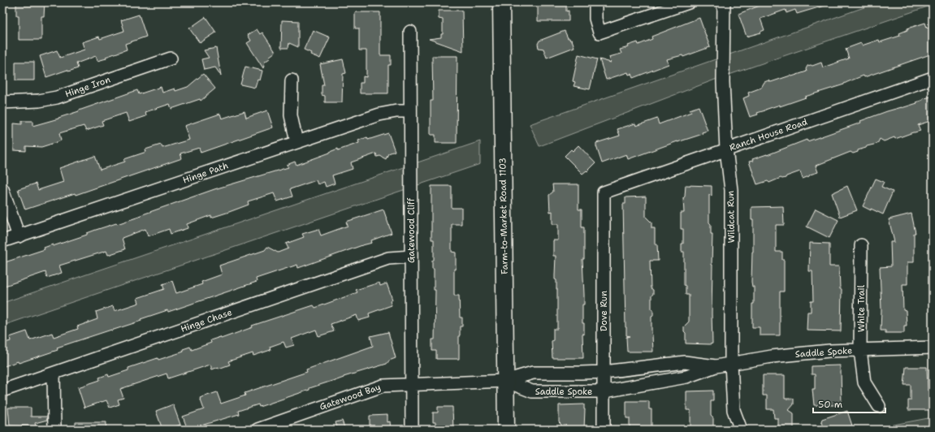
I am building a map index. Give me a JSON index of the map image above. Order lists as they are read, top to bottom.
{
  "streets": {
    "main road": ["Farm-to-Market Road 1103"],
    "street": [
      "Hinge Iron",
      "Ranch House Road",
      "Hinge Path",
      "Wildcat Run",
      "Gatewood Cliff",
      "White Trail",
      "Dove Run",
      "Hinge Chase",
      "Saddle Spoke",
      "Gatewood Bay"
    ]
  },
  "crossings": [
    ["Ranch House Road", "Wildcat Run"],
    ["Ranch House Road", "Dove Run"],
    ["Hinge Path", "Gatewood Cliff"],
    ["Farm-to-Market Road 1103", "Saddle Spoke"],
    ["Farm-to-Market Road 1103", "Gatewood Bay"],
    ["Wildcat Run", "Saddle Spoke"],
    ["Gatewood Cliff", "Hinge Chase"],
    ["Gatewood Cliff", "Gatewood Bay"],
    ["White Trail", "Saddle Spoke"],
    ["Dove Run", "Saddle Spoke"],
    ["Saddle Spoke", "Gatewood Bay"]
  ],
  "scale_bar": "50 m"
}
